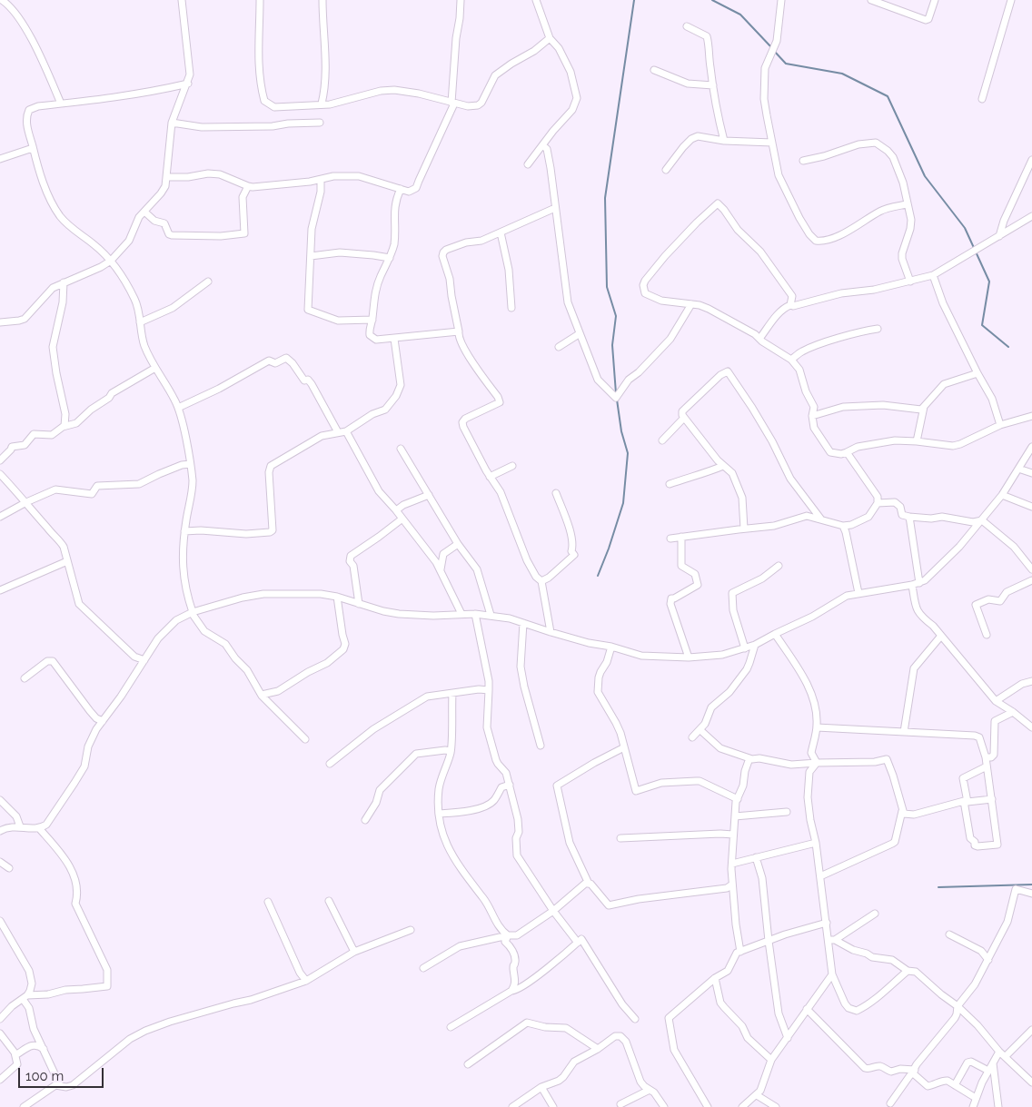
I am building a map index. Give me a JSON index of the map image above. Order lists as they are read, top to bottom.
{
  "scale_bar": "100 m"
}
